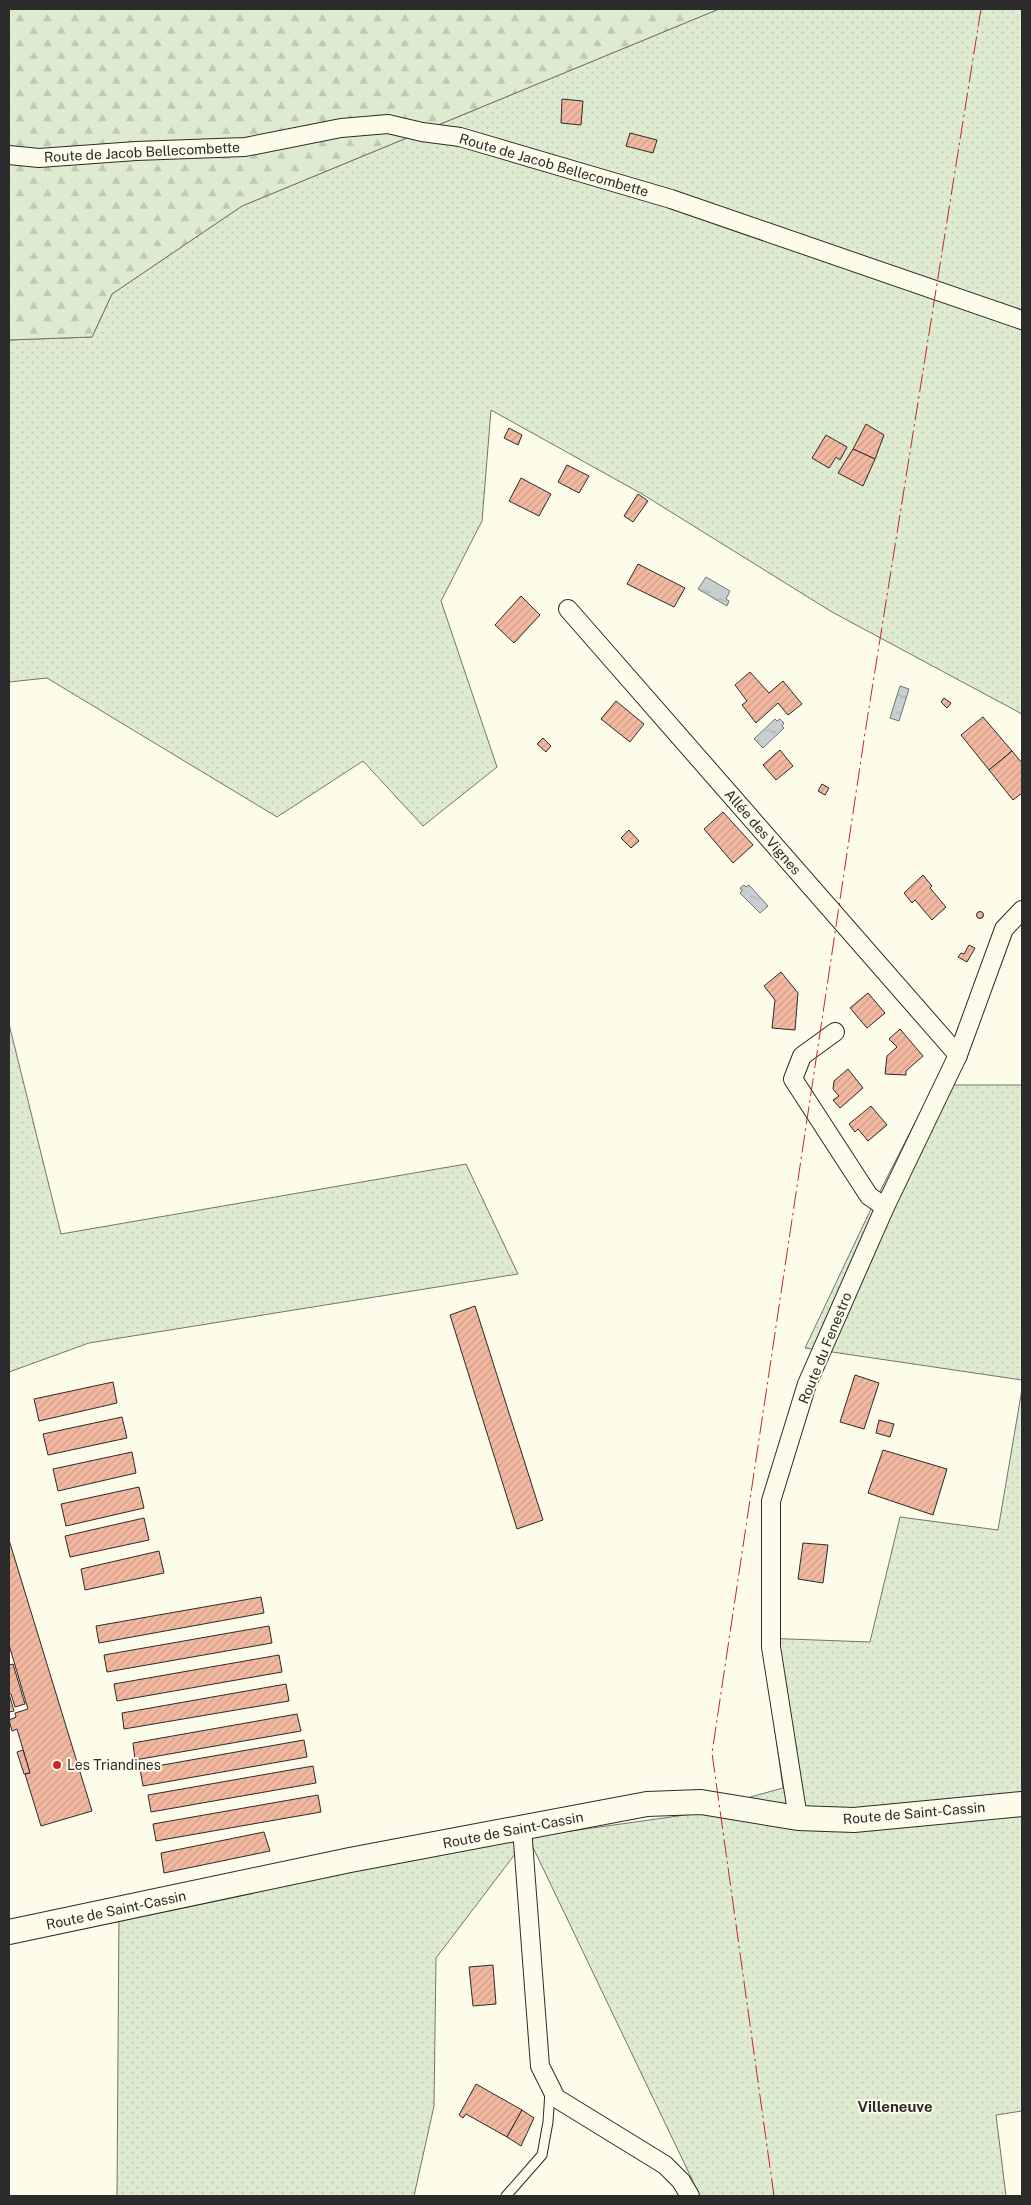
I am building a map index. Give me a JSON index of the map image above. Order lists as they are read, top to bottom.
{
  "streets": {
    "street": [
      "Route de Jacob Bellecombette",
      "Allée des Vignes",
      "Route du Fenestro",
      "Route de Saint-Cassin"
    ]
  },
  "crossings": [
    ["Allée des Vignes", "Route du Fenestro"],
    ["Route du Fenestro", "Route de Saint-Cassin"]
  ],
  "districts": ["Villeneuve"],
  "places": ["Les Triandines"]
}
